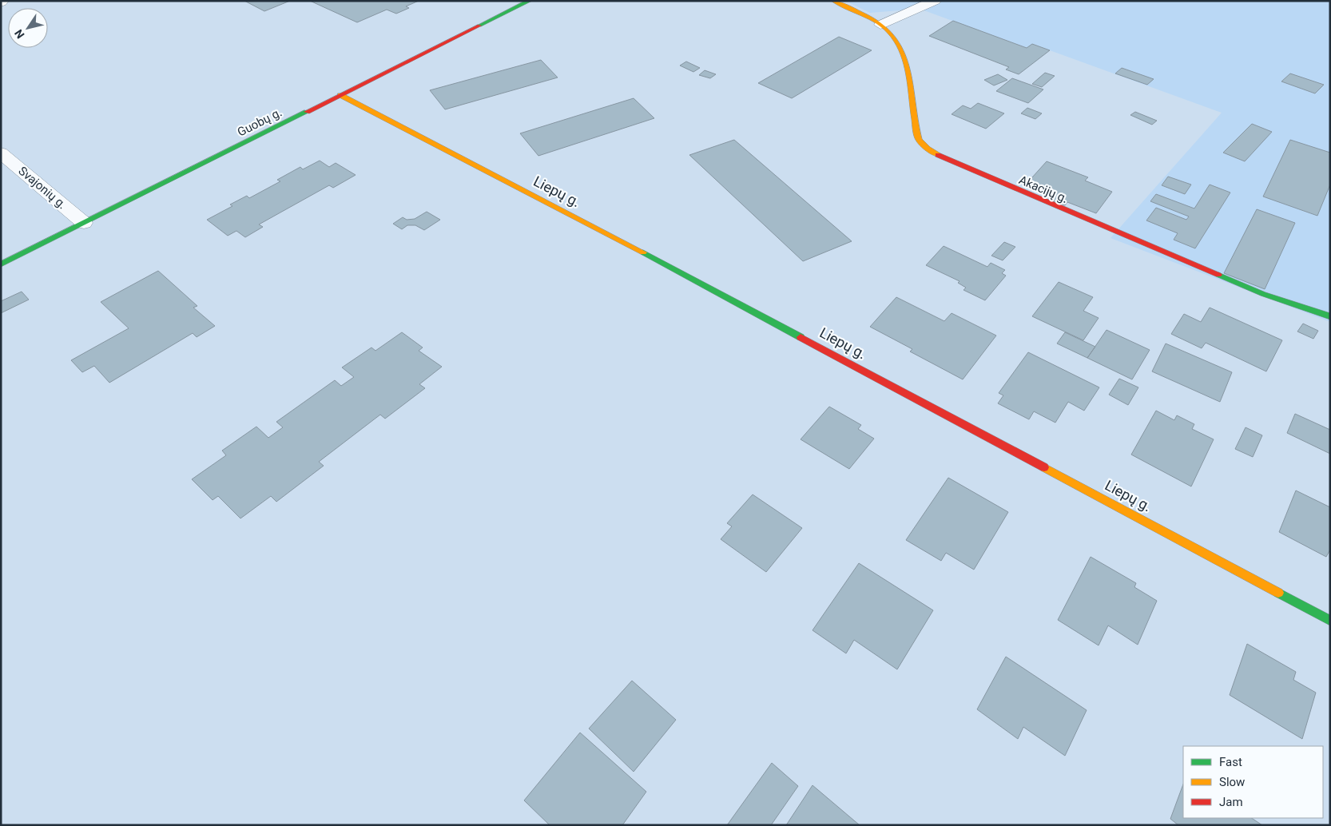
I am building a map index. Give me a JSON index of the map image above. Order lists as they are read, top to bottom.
{
  "streets": {
    "street": [
      "Guobų g.",
      "Svajonių g.",
      "Akacijų g.",
      "Liepų g."
    ]
  },
  "crossings": [
    ["Guobų g.", "Svajonių g."],
    ["Guobų g.", "Liepų g."]
  ],
  "legend": ["Fast", "Slow", "Jam"],
  "north": "bottom left"
}
